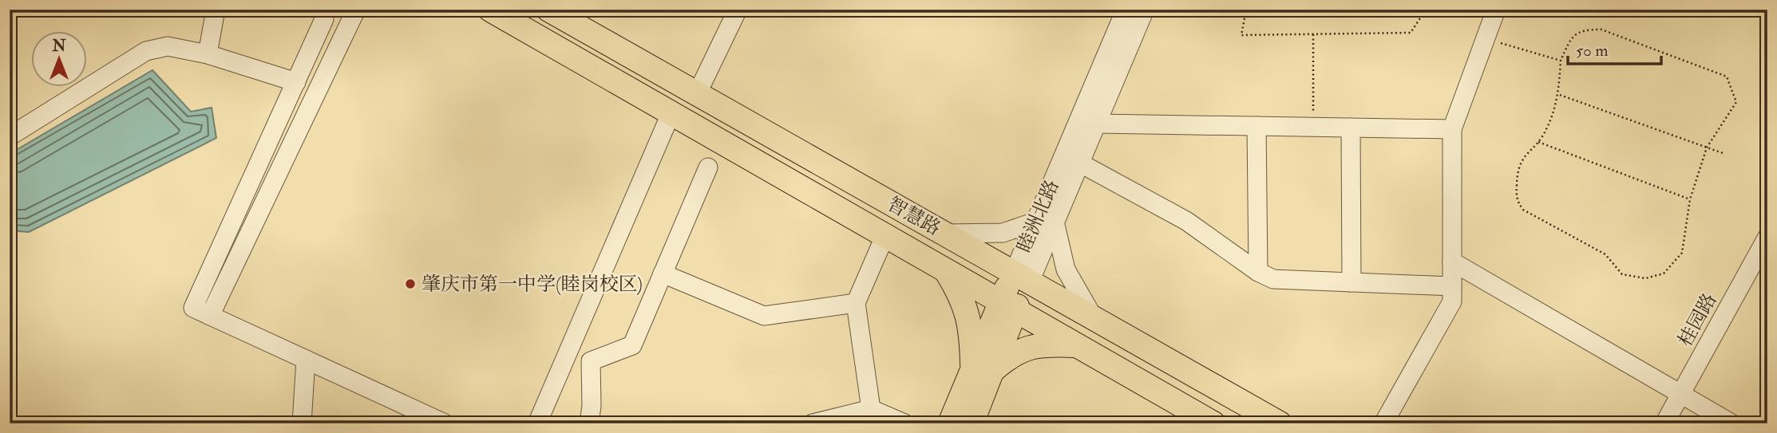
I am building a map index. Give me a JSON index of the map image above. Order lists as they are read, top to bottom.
{
  "streets": {
    "main road": ["智慧路", "睦洲北路"],
    "street": ["桂园路"]
  },
  "crossings": [
    ["智慧路", "睦洲北路"]
  ],
  "places": ["肇庆市第一中学(睦岗校区)"],
  "scale_bar": "50 m",
  "north": "top"
}
